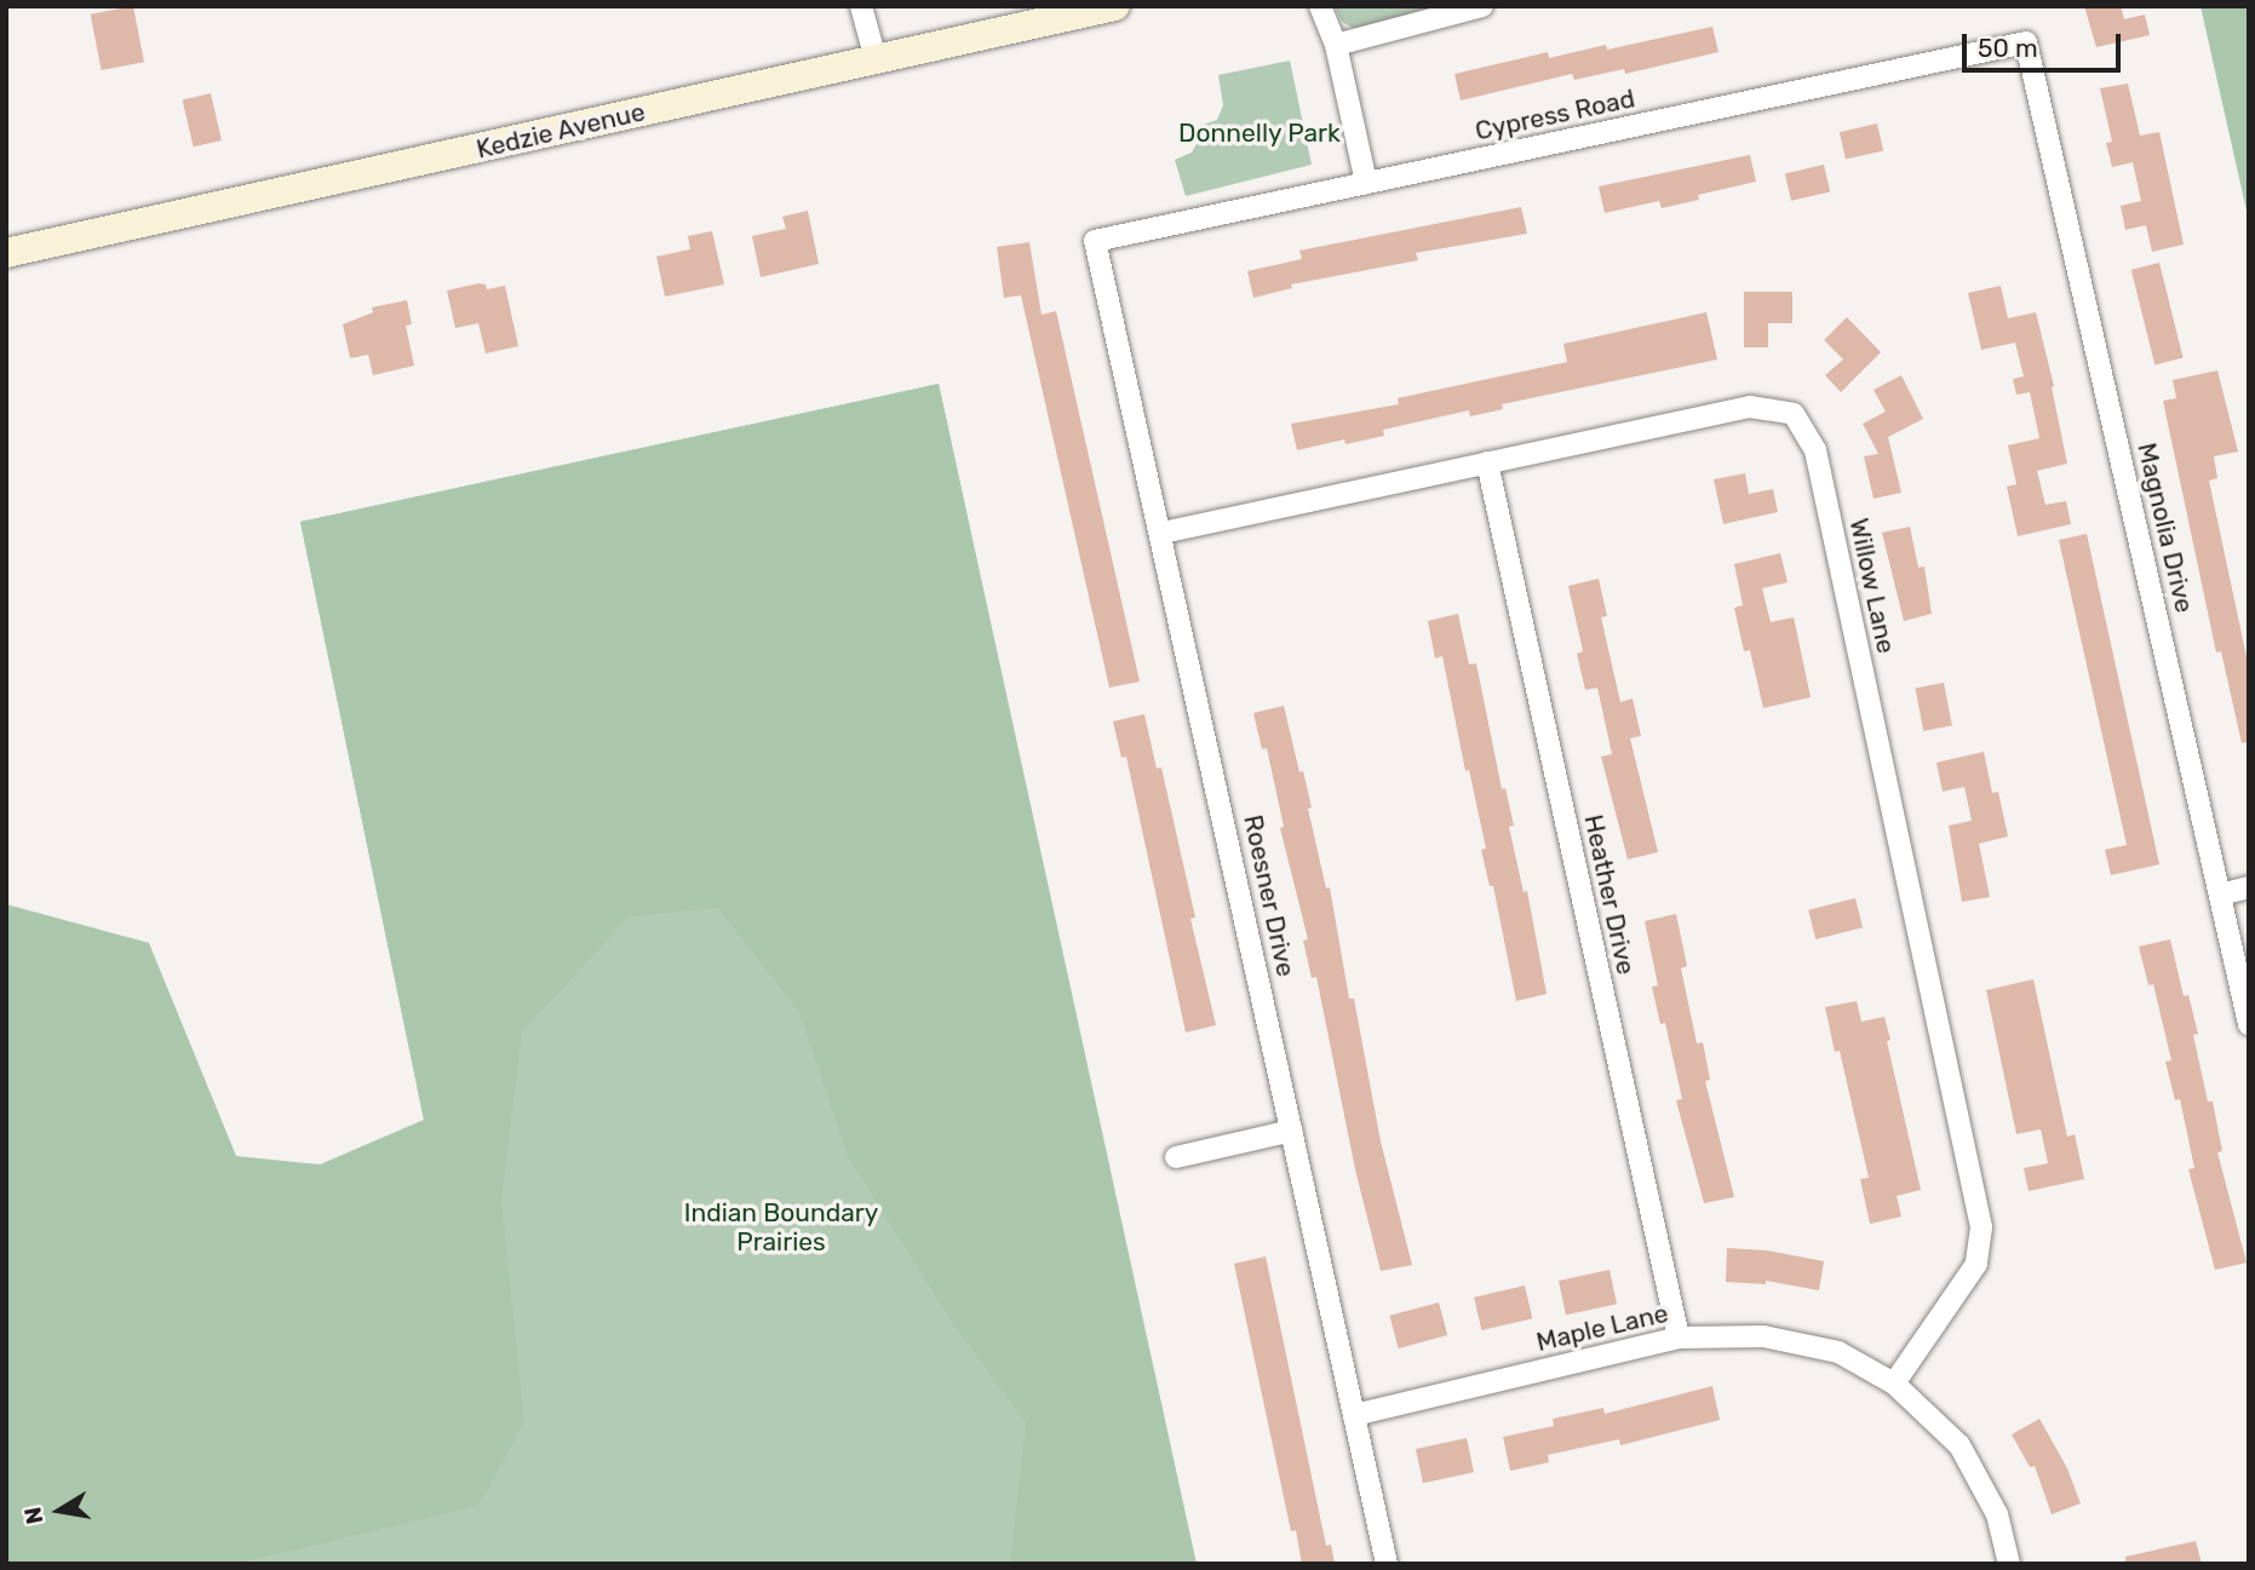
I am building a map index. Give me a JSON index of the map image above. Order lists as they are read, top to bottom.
{
  "streets": {
    "main road": ["Kedzie Avenue"],
    "street": [
      "Cypress Road",
      "Magnolia Drive",
      "Willow Lane",
      "Heather Drive",
      "Roesner Drive",
      "Maple Lane"
    ]
  },
  "crossings": [
    ["Cypress Road", "Magnolia Drive"],
    ["Cypress Road", "Roesner Drive"],
    ["Willow Lane", "Heather Drive"],
    ["Willow Lane", "Roesner Drive"],
    ["Willow Lane", "Maple Lane"],
    ["Heather Drive", "Maple Lane"],
    ["Roesner Drive", "Maple Lane"]
  ],
  "parks": ["Donnelly Park", "Indian Boundary Prairies"],
  "scale_bar": "50 m",
  "north": "left"
}
